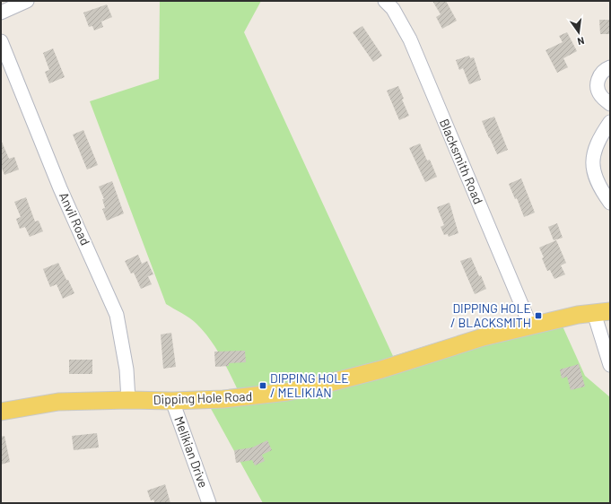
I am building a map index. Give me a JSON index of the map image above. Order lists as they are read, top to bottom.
{
  "streets": {
    "main road": ["Dipping Hole Road"],
    "street": ["Blacksmith Road", "Anvil Road", "Melikian Drive"]
  },
  "crossings": [
    ["Blacksmith Road", "Dipping Hole Road"],
    ["Anvil Road", "Dipping Hole Road"],
    ["Dipping Hole Road", "Melikian Drive"]
  ],
  "places": {
    "transit": ["DIPPING HOLE / BLACKSMITH", "DIPPING HOLE / MELIKIAN"]
  },
  "north": "bottom"
}
